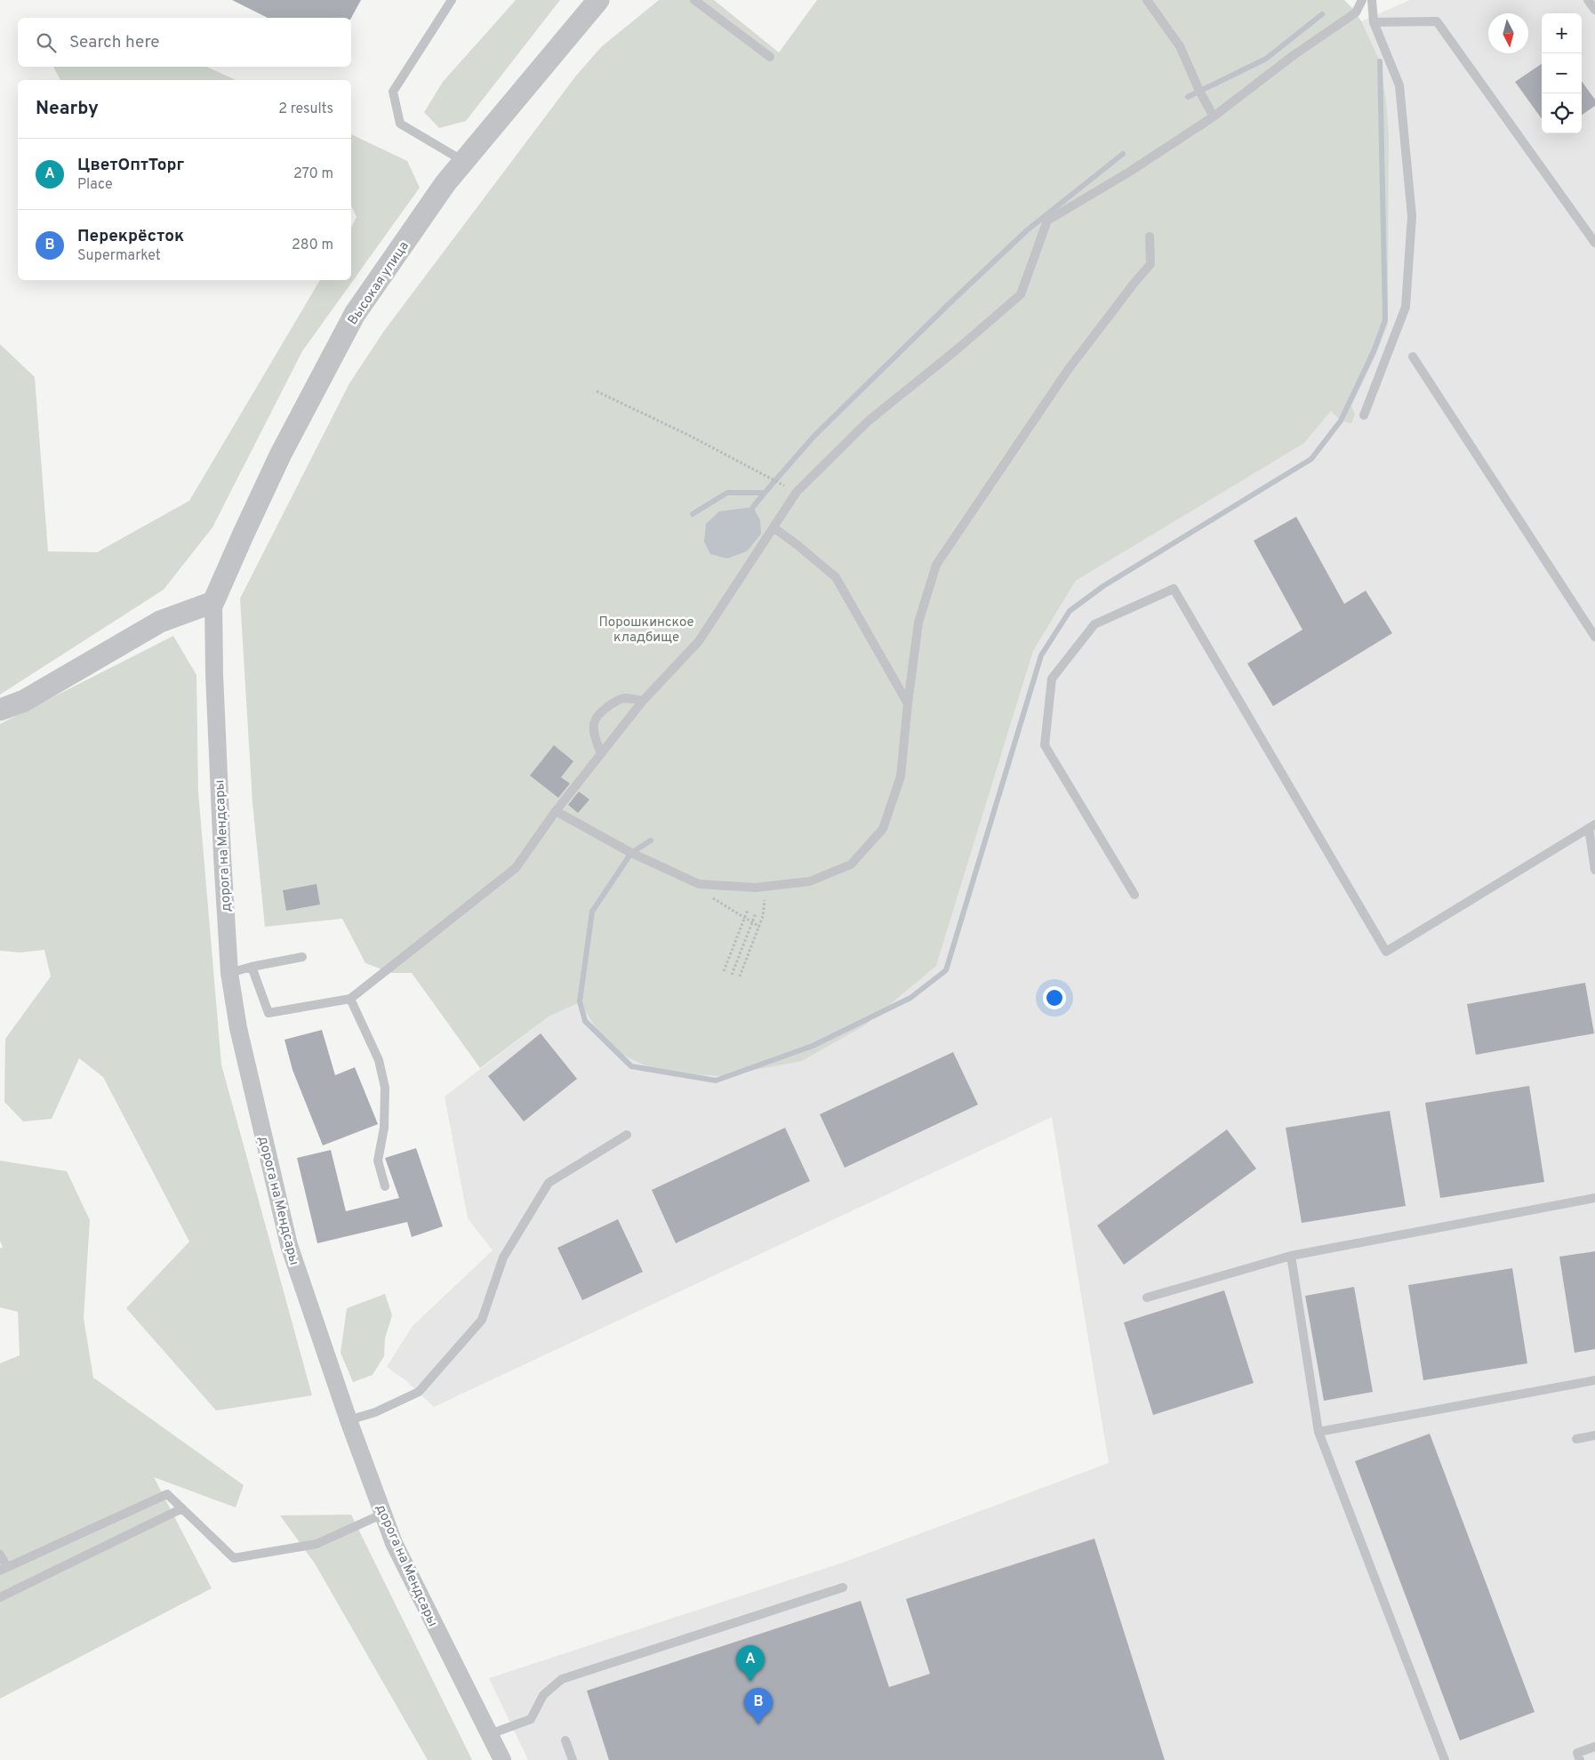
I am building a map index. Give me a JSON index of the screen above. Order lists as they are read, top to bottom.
{
  "streets": {
    "street": ["Высокая улица", "дорога на Мендсары"]
  },
  "crossings": [
    ["Высокая улица", "дорога на Мендсары"]
  ],
  "parks": ["Порошкинское кладбище"],
  "north": "bottom",
  "page": {
    "map_buttons": ["+", "−"],
    "search": "Search here",
    "heading": ["Nearby", "2 results"],
    "list": [
      {
        "mark": "A",
        "name": "ЦветОптТорг",
        "note": "Place",
        "value": "270 m"
      },
      {
        "mark": "B",
        "name": "Перекрёсток",
        "note": "Supermarket",
        "value": "280 m"
      }
    ],
    "pins": ["A", "B"]
  }
}
